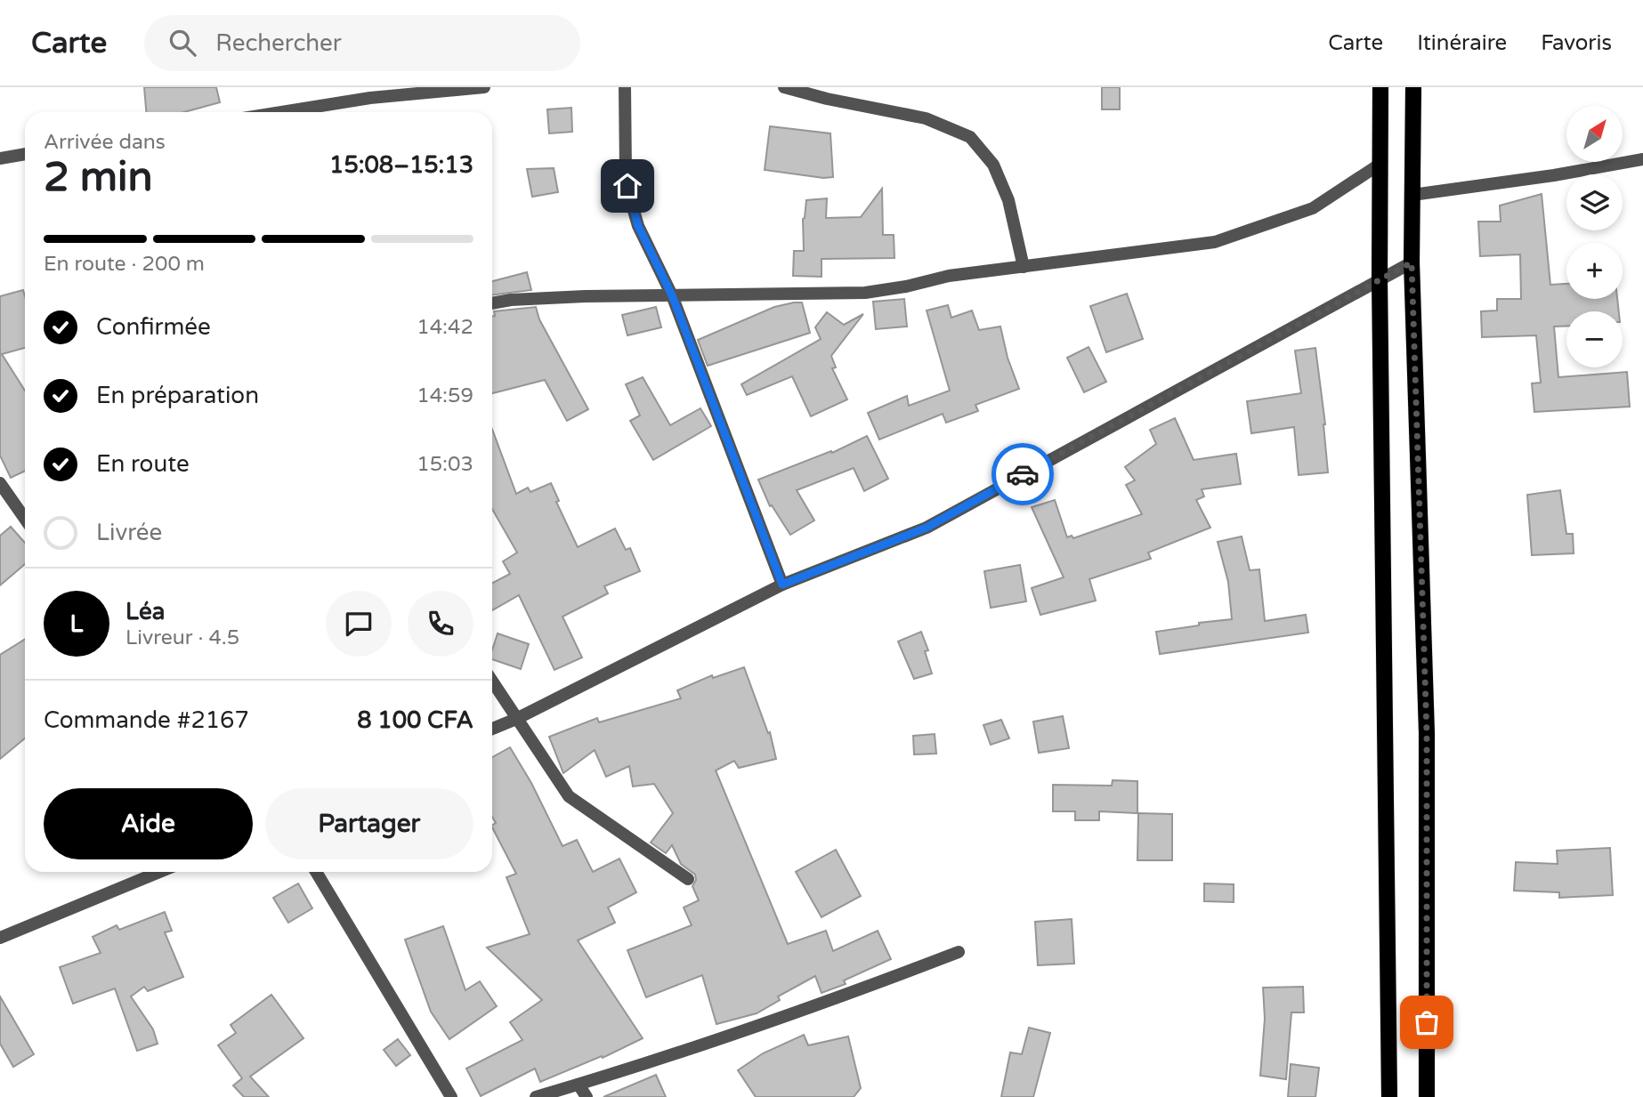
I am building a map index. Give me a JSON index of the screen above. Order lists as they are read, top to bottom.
{
  "north": "top right",
  "page": {
    "header": "Carte",
    "search": "Rechercher",
    "nav": ["Carte", "Itinéraire", "Favoris"],
    "map_buttons": ["+", "−"],
    "heading": ["2 min", "Arrivée dans", "15:08–15:13"],
    "panel": [
      "Léa",
      "Livreur · 4.5",
      "Commande #2167",
      "8 100 CFA"
    ],
    "bar": "En route · 200 m",
    "list": [
      ["Confirmée", "14:42"],
      ["En préparation", "14:59"],
      ["En route", "15:03"],
      "Livrée"
    ],
    "round": "L",
    "buttons": ["Aide", "Partager"]
  }
}
